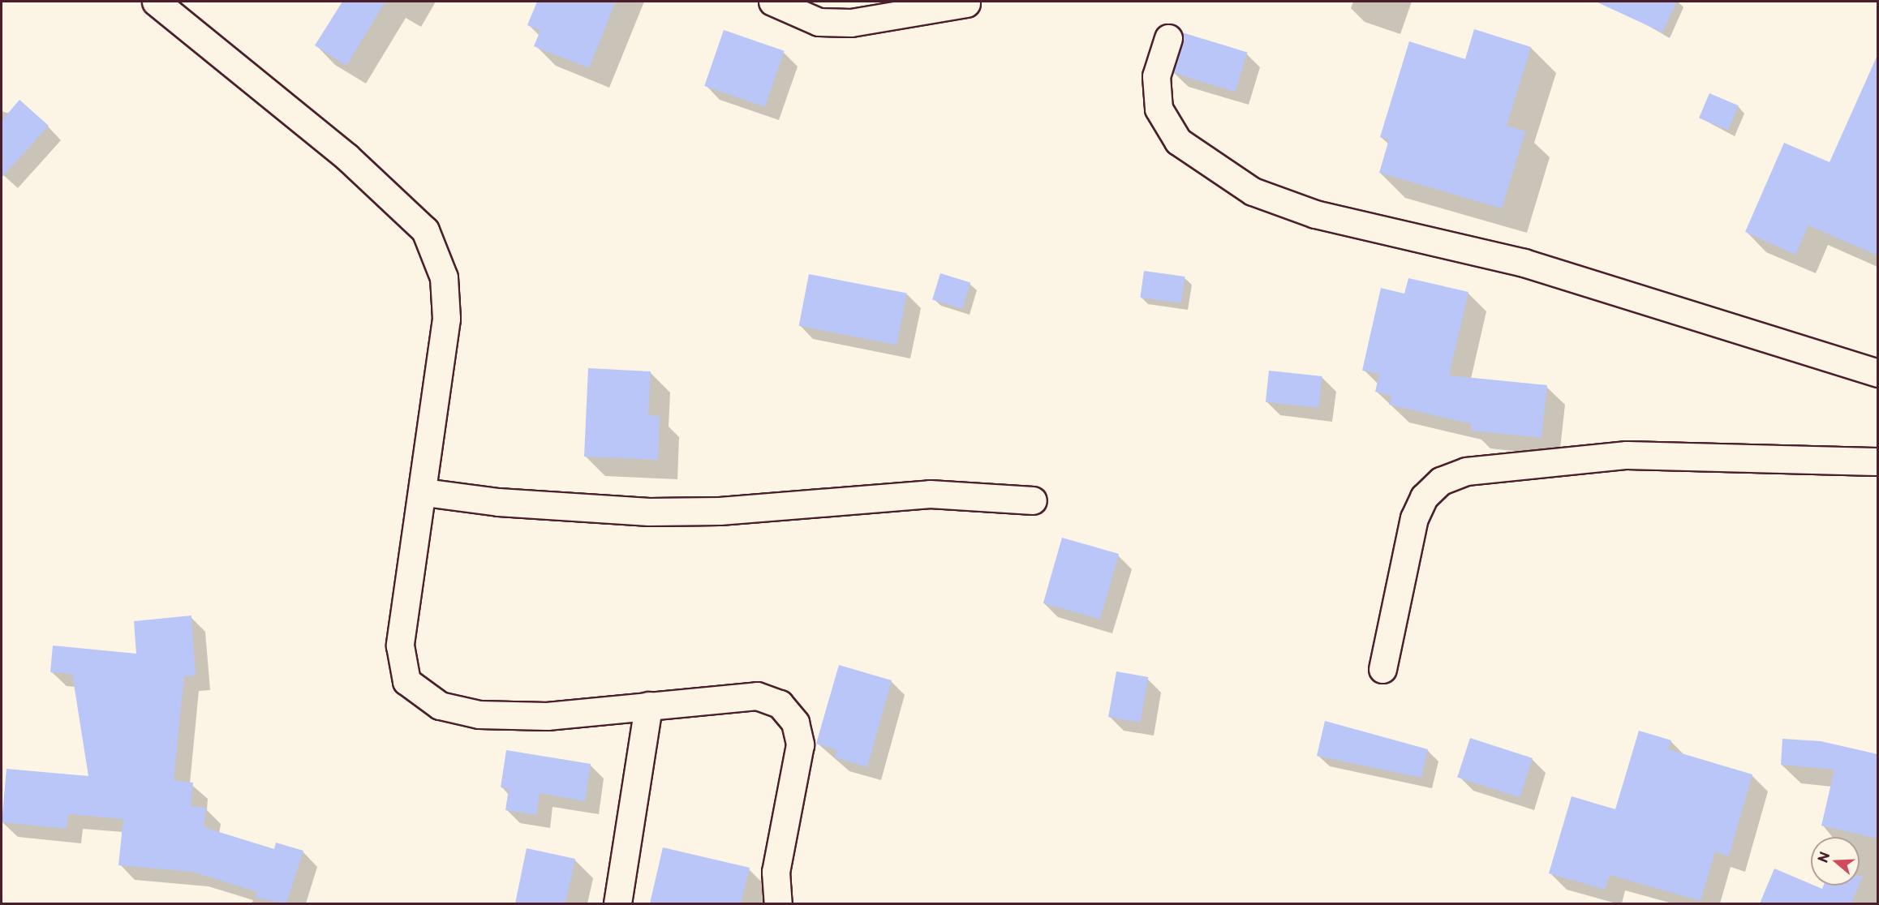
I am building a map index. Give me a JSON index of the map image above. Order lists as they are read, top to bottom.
{
  "north": "left"
}
